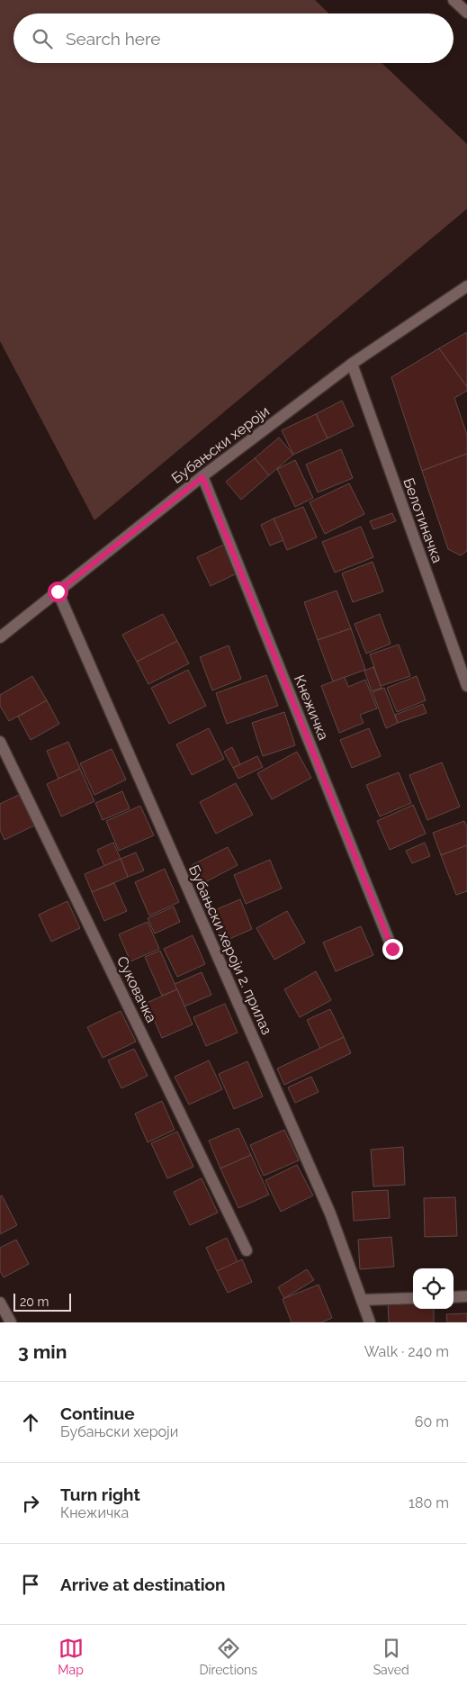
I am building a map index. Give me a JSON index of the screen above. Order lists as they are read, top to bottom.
{
  "streets": {
    "street": [
      "Бубањски хероји",
      "Белотиначка",
      "Кнежичка",
      "Бубањски хероји 2. прилаз",
      "Суковачка"
    ]
  },
  "crossings": [
    ["Бубањски хероји", "Белотиначка"],
    ["Бубањски хероји", "Кнежичка"],
    ["Бубањски хероји", "Бубањски хероји 2. прилаз"]
  ],
  "scale_bar": "20 m",
  "page": {
    "search": "Search here",
    "scale": "20 m",
    "heading": ["3 min", "Walk · 240 m"],
    "list": [
      ["Continue", "Бубањски хероји", "60 m"],
      ["Turn right", "Кнежичка", "180 m"],
      "Arrive at destination"
    ],
    "nav": ["Map", "Directions", "Saved"]
  }
}
